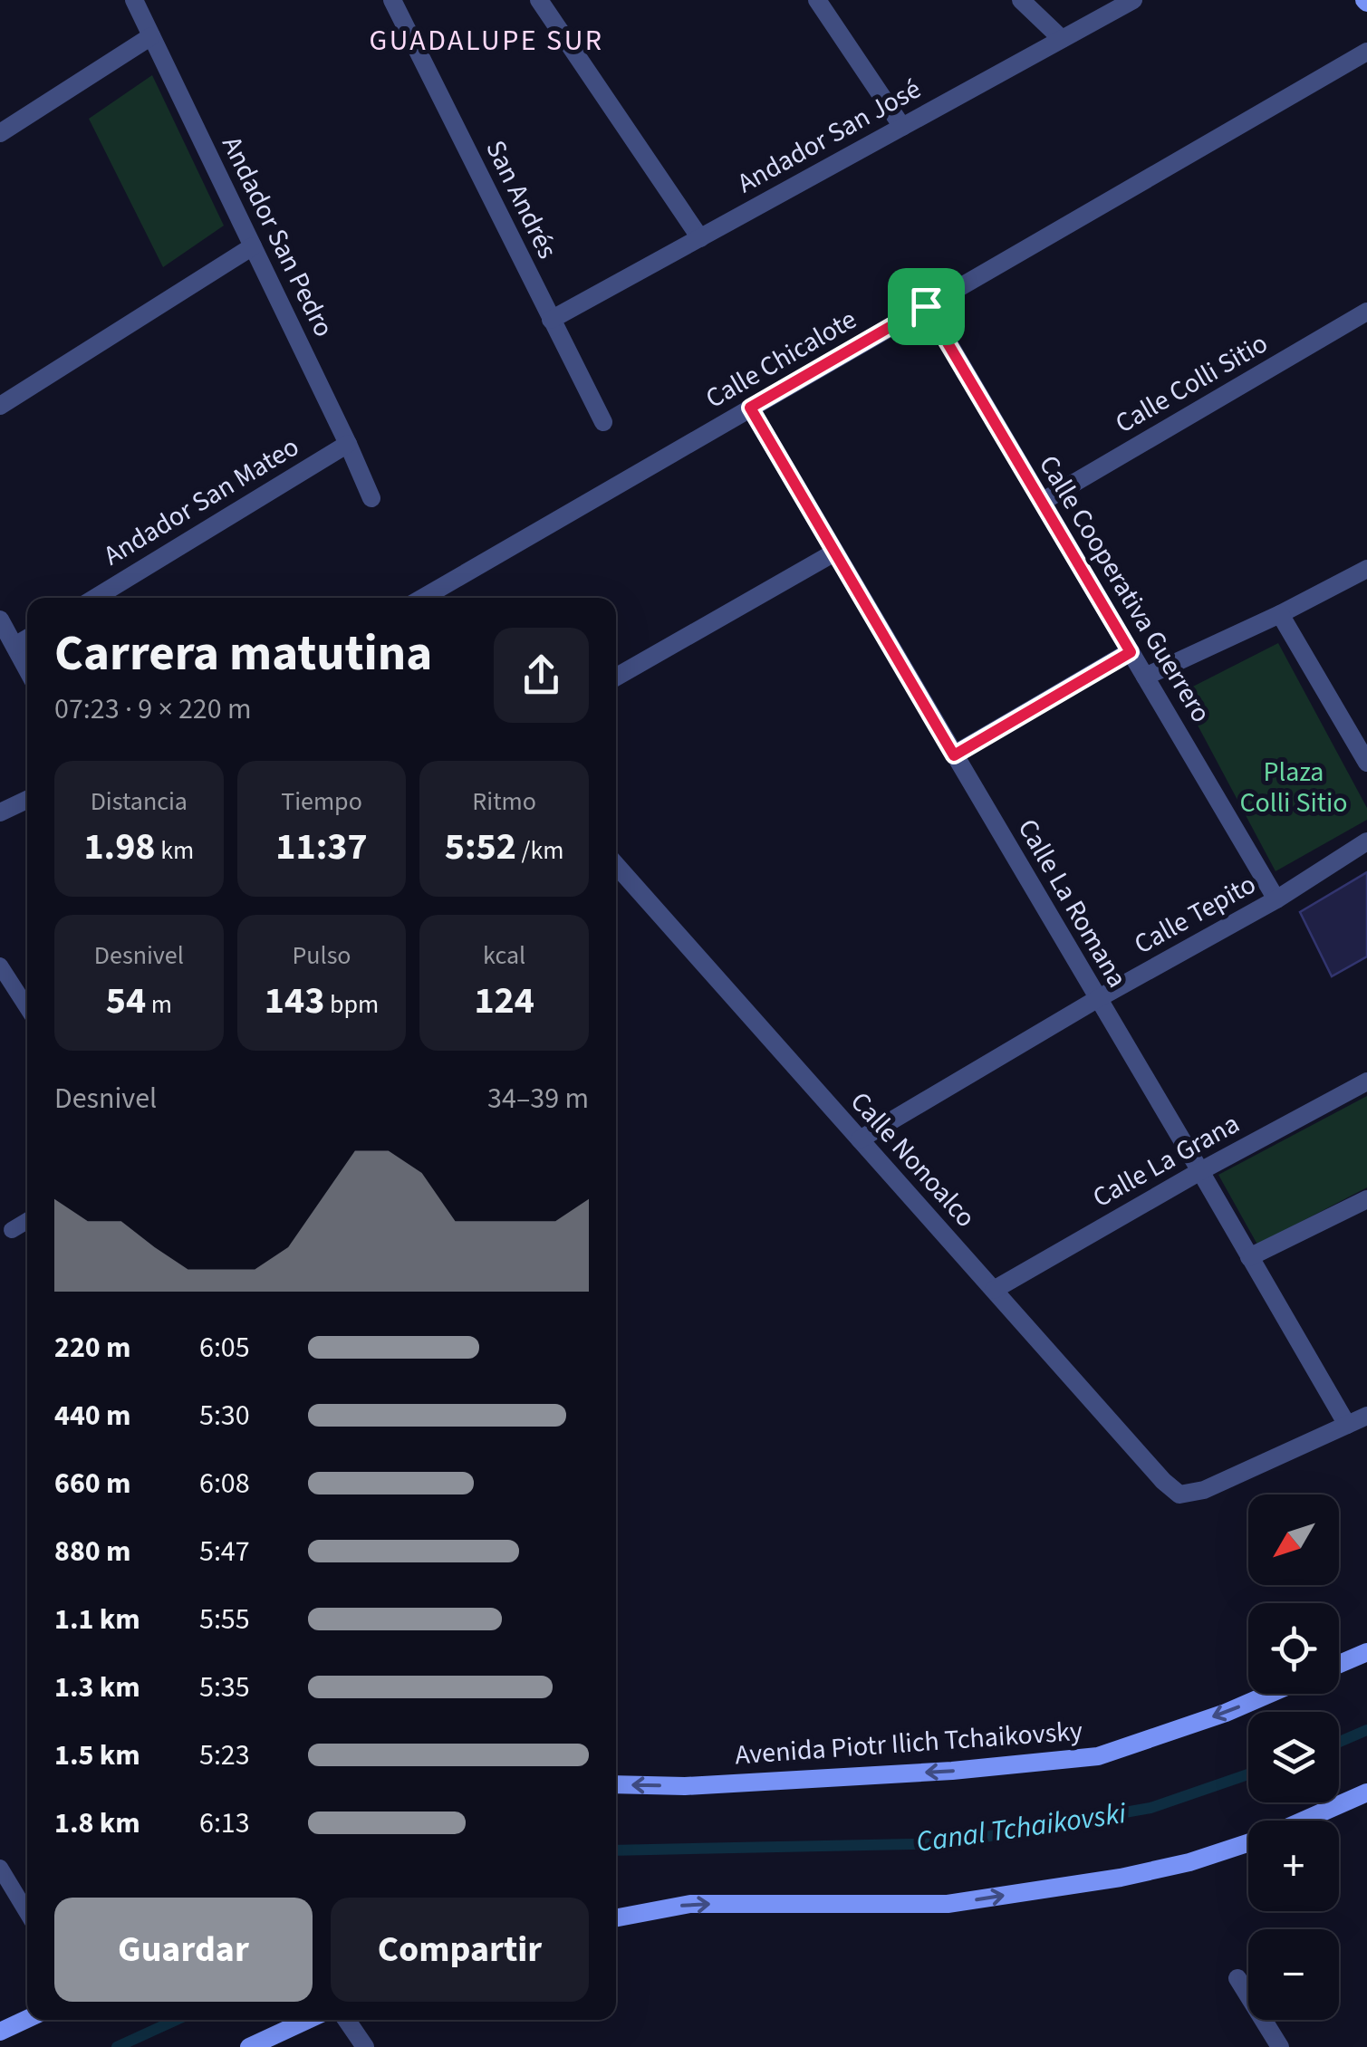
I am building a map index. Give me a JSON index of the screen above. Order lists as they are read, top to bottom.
{
  "streets": {
    "street": [
      "Andador San José",
      "San Andrés",
      "Andador San Pedro",
      "Calle Chicalote",
      "Calle Colli Sitio",
      "Andador San Mateo",
      "Calle Cooperativa Guerrero",
      "Calle La Romana",
      "Calle Tepito",
      "Calle Nonoalco",
      "Calle La Grana",
      "Avenida Piotr Ilich Tchaikovsky"
    ]
  },
  "crossings": [
    ["Andador San José", "San Andrés"],
    ["Andador San Pedro", "Andador San Mateo"],
    ["Calle Chicalote", "Calle Cooperativa Guerrero"],
    ["Calle Chicalote", "Calle La Romana"],
    ["Calle Colli Sitio", "Calle Cooperativa Guerrero"],
    ["Calle Cooperativa Guerrero", "Calle Tepito"],
    ["Calle La Romana", "Calle Tepito"],
    ["Calle La Romana", "Calle Nonoalco"],
    ["Calle La Romana", "Calle La Grana"],
    ["Calle Tepito", "Calle Nonoalco"],
    ["Calle Nonoalco", "Calle La Grana"]
  ],
  "districts": ["GUADALUPE SUR"],
  "water": ["Canal Tchaikovski"],
  "parks": ["Plaza Colli Sitio"],
  "north": "bottom left",
  "page": {
    "heading": ["Carrera matutina", "07:23 · 9 × 220 m"],
    "stats": [
      ["Distancia", "1.98 km"],
      ["Tiempo", "11:37"],
      ["Ritmo", "5:52 /km"],
      ["Desnivel", "54 m"],
      ["Pulso", "143 bpm"],
      ["kcal", "124"]
    ],
    "chart": ["Desnivel", "34–39 m"],
    "list": [
      {
        "name": "220 m",
        "note": "6:05"
      },
      {
        "name": "440 m",
        "note": "5:30"
      },
      {
        "name": "660 m",
        "note": "6:08"
      },
      {
        "name": "880 m",
        "note": "5:47"
      },
      {
        "name": "1.1 km",
        "note": "5:55"
      },
      {
        "name": "1.3 km",
        "note": "5:35"
      },
      {
        "name": "1.5 km",
        "note": "5:23"
      },
      {
        "name": "1.8 km",
        "note": "6:13"
      }
    ],
    "map_buttons": ["+", "−"],
    "buttons": ["Guardar", "Compartir"]
  }
}
